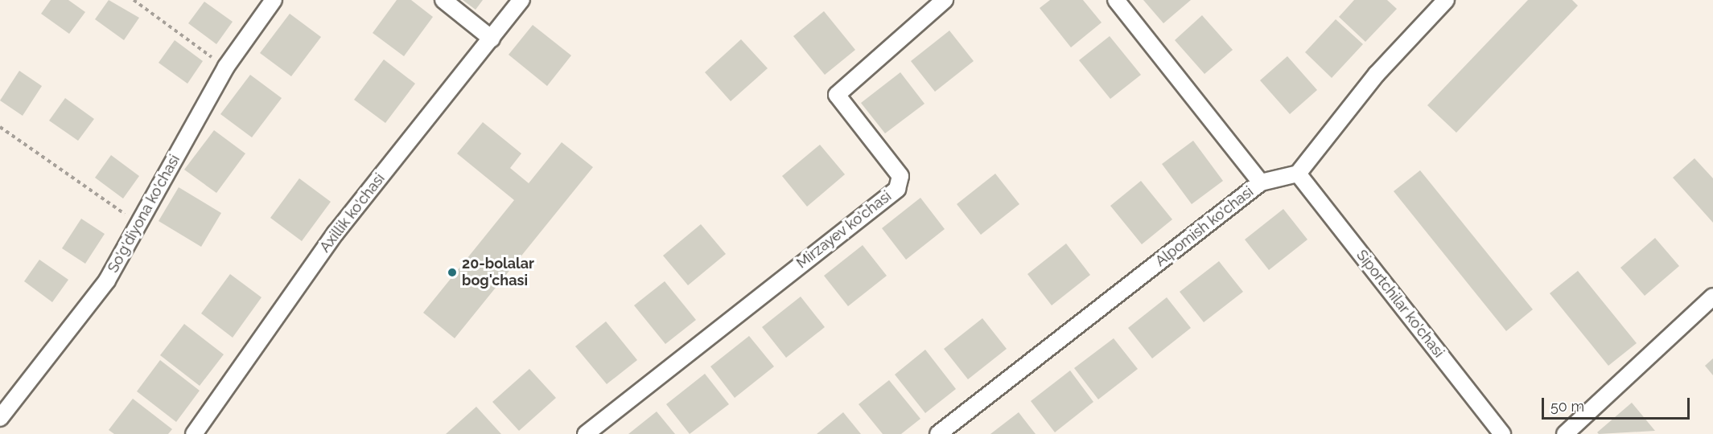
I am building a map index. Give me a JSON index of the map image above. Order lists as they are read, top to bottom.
{
  "streets": {
    "street": [
      "Axillik ko'chasi",
      "So'g'diyona ko'chasi",
      "Alpomish ko'chasi",
      "Mirzayev ko'chasi",
      "Siportchilar ko'chasi"
    ]
  },
  "crossings": [
    ["Alpomish ko'chasi", "Siportchilar ko'chasi"]
  ],
  "places": ["20-bolalar bog'chasi"],
  "scale_bar": "50 m"
}
